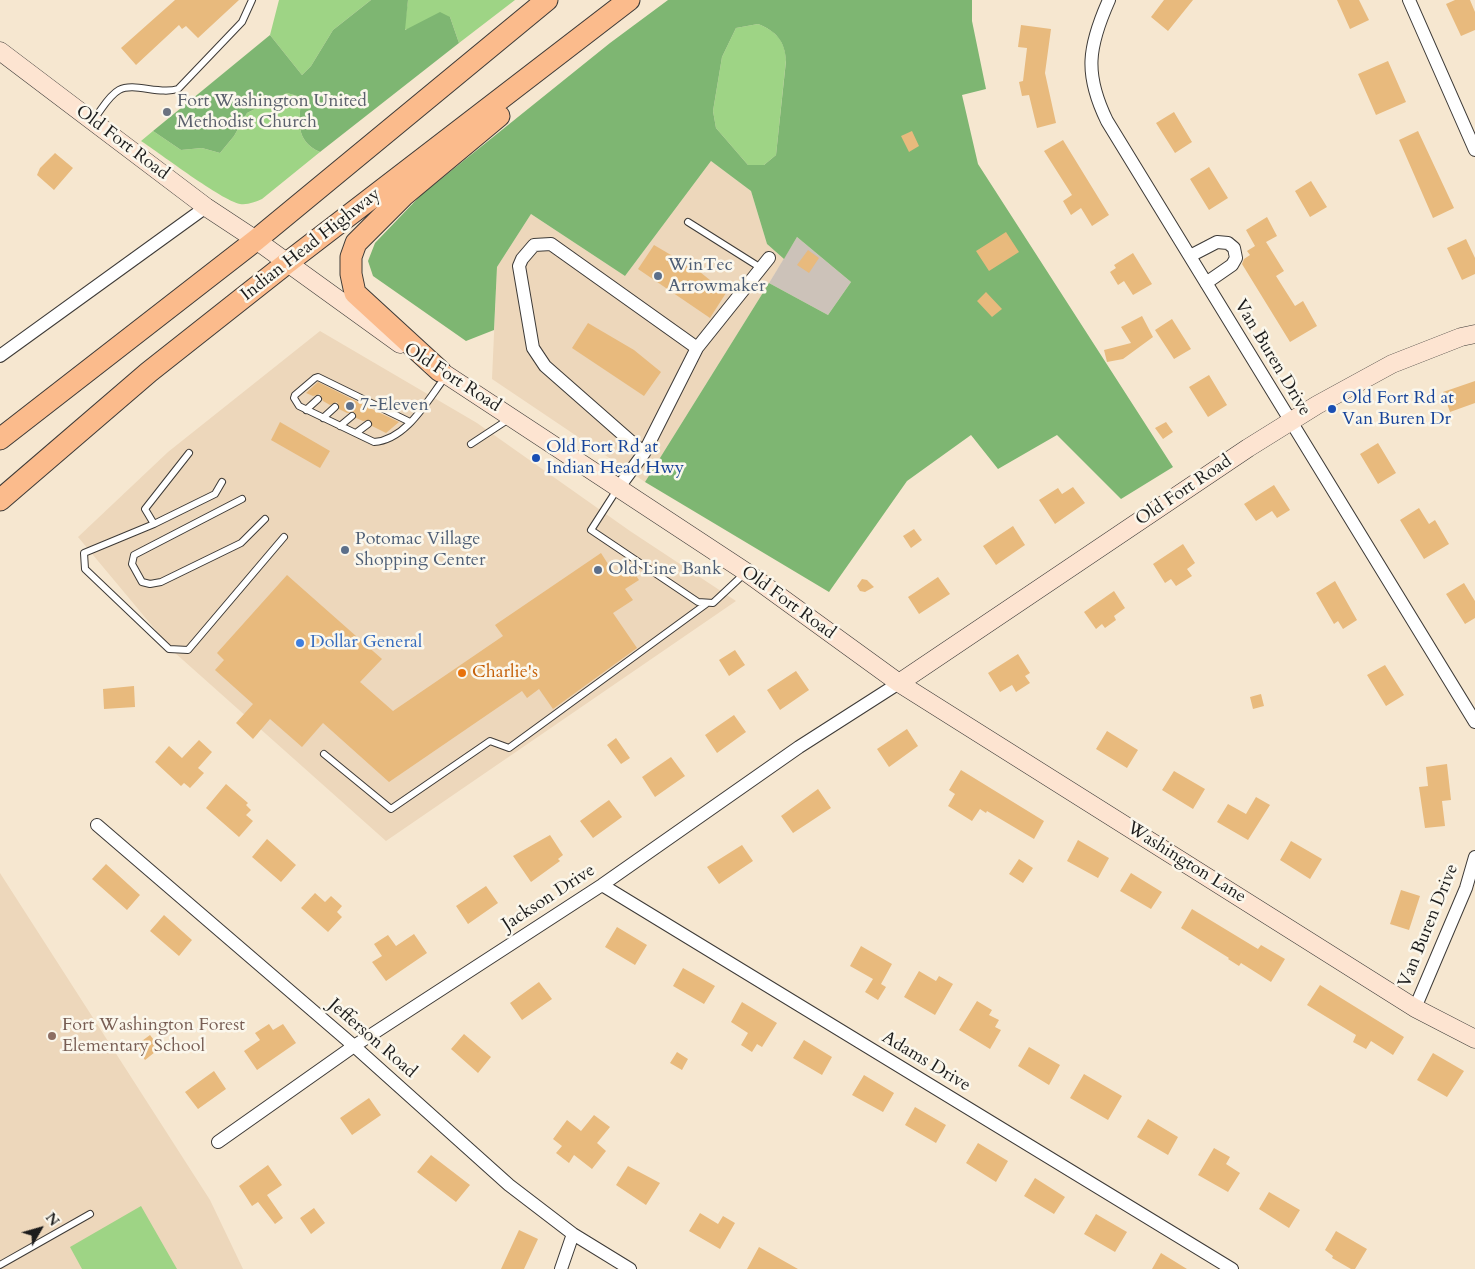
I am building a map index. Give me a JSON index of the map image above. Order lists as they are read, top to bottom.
{
  "streets": {
    "highway": ["Indian Head Highway"],
    "main road": ["Old Fort Road", "Washington Lane"],
    "street": [
      "Van Buren Drive",
      "Jackson Drive",
      "Jefferson Road",
      "Adams Drive"
    ]
  },
  "crossings": [
    ["Old Fort Road", "Indian Head Highway"],
    ["Old Fort Road", "Van Buren Drive"],
    ["Old Fort Road", "Washington Lane"],
    ["Old Fort Road", "Jackson Drive"],
    ["Van Buren Drive", "Washington Lane"],
    ["Washington Lane", "Jackson Drive"],
    ["Jackson Drive", "Jefferson Road"],
    ["Jackson Drive", "Adams Drive"]
  ],
  "places": [
    "Fort Washington United Methodist Church",
    "WinTec Arrowmaker",
    "7-Eleven",
    "Old Fort Rd at Van Buren Dr",
    "Old Fort Rd at Indian Head Hwy",
    "Potomac Village Shopping Center",
    "Old Line Bank",
    "Dollar General",
    "Charlie's",
    "Fort Washington Forest Elementary School"
  ],
  "north": "top right"
}
